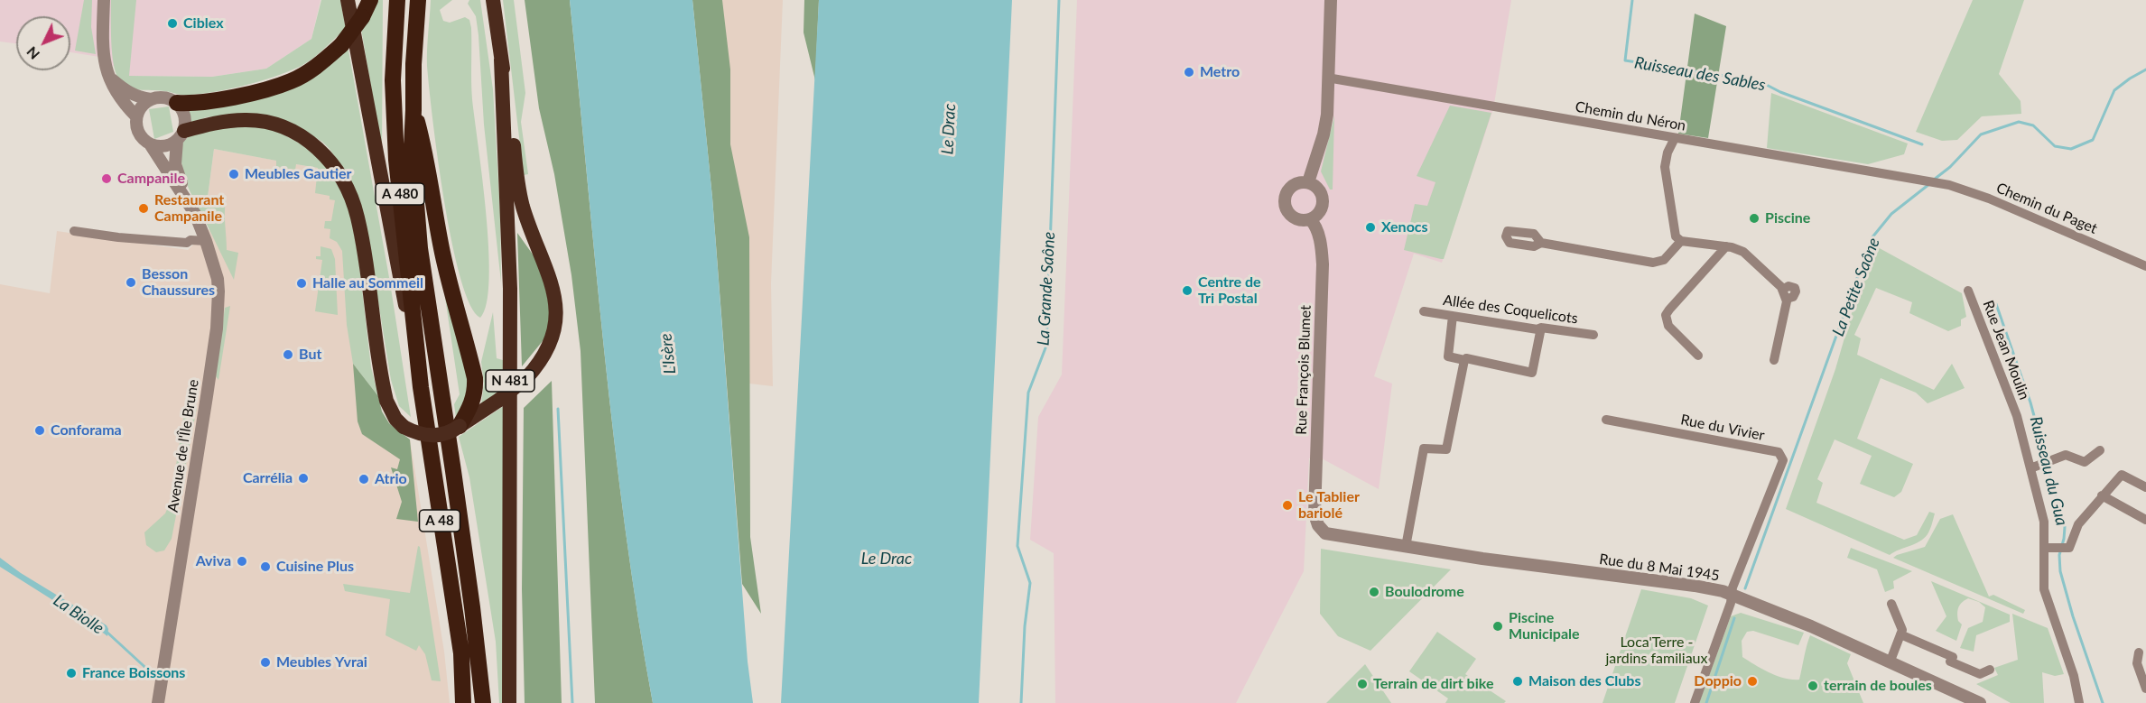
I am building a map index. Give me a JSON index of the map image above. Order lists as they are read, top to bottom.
{
  "streets": {
    "highway": ["A 480", "N 481", "A 48"],
    "street": [
      "Chemin du Néron",
      "Chemin du Paget",
      "Allée des Coquelicots",
      "Rue Jean Moulin",
      "Rue François Blumet",
      "Rue du Vivier",
      "Avenue de l'Île Brune",
      "Rue du 8 Mai 1945"
    ]
  },
  "crossings": [
    ["Chemin du Néron", "Chemin du Paget"],
    ["A 480", "A 48"],
    ["Rue François Blumet", "Rue du 8 Mai 1945"],
    ["Rue du Vivier", "Rue du 8 Mai 1945"]
  ],
  "water": [
    "Ruisseau des Sables",
    "Le Drac",
    "La Petite Saône",
    "La Grande Saône",
    "L'Isère",
    "Ruisseau du Gua",
    "La Biolle"
  ],
  "parks": ["Loca'Terre - jardins familiaux"],
  "places": [
    "Ciblex",
    "Metro",
    "Meubles Gautier",
    "Campanile",
    "Restaurant Campanile",
    "Piscine",
    "Xenocs",
    "Besson Chaussures",
    "Halle au Sommeil",
    "Centre de Tri Postal",
    "But",
    "Conforama",
    "Carrélia",
    "Atrio",
    "Le Tablier bariolé",
    "Aviva",
    "Cuisine Plus",
    "Boulodrome",
    "Piscine Municipale",
    "Meubles Yvrai",
    "France Boissons",
    "Maison des Clubs",
    "Doppio",
    "Terrain de dirt bike",
    "terrain de boules"
  ],
  "north": "bottom left"
}
